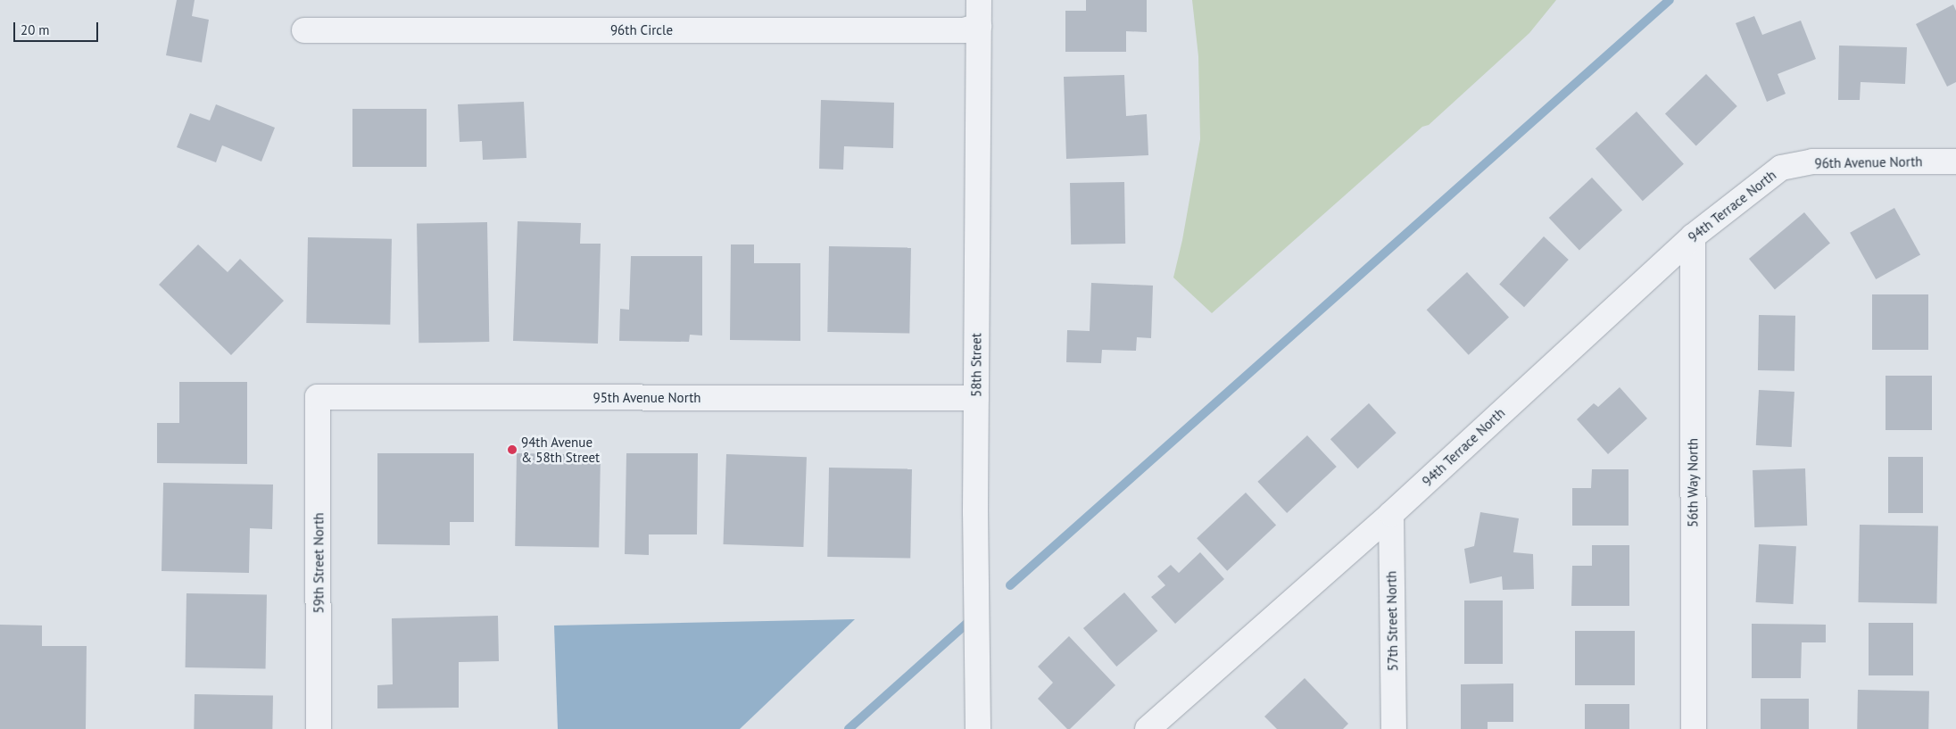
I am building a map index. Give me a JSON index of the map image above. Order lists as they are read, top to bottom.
{
  "streets": {
    "street": [
      "96th Circle",
      "96th Avenue North",
      "94th Terrace North",
      "58th Street",
      "95th Avenue North",
      "56th Way North",
      "59th Street North",
      "57th Street North"
    ]
  },
  "crossings": [
    ["96th Circle", "58th Street"],
    ["96th Avenue North", "94th Terrace North"],
    ["94th Terrace North", "56th Way North"],
    ["94th Terrace North", "57th Street North"],
    ["58th Street", "95th Avenue North"],
    ["95th Avenue North", "59th Street North"]
  ],
  "places": ["94th Avenue & 58th Street"],
  "scale_bar": "20 m"
}
